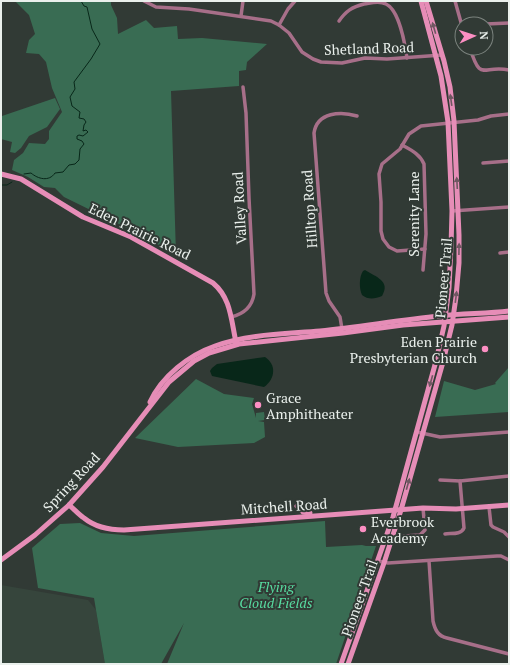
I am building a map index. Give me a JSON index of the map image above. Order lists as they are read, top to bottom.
{
  "streets": {
    "main road": [
      "Eden Prairie Road",
      "Pioneer Trail",
      "Spring Road",
      "Mitchell Road"
    ],
    "street": [
      "Shetland Road",
      "Valley Road",
      "Hilltop Road",
      "Serenity Lane"
    ]
  },
  "crossings": [
    ["Shetland Road", "Pioneer Trail"],
    ["Valley Road", "Eden Prairie Road"],
    ["Eden Prairie Road", "Spring Road"],
    ["Pioneer Trail", "Mitchell Road"],
    ["Spring Road", "Mitchell Road"]
  ],
  "parks": ["Flying Cloud Fields"],
  "places": ["Eden Prairie Presbyterian Church", "Grace Amphitheater", "Everbrook Academy"],
  "north": "right"
}
